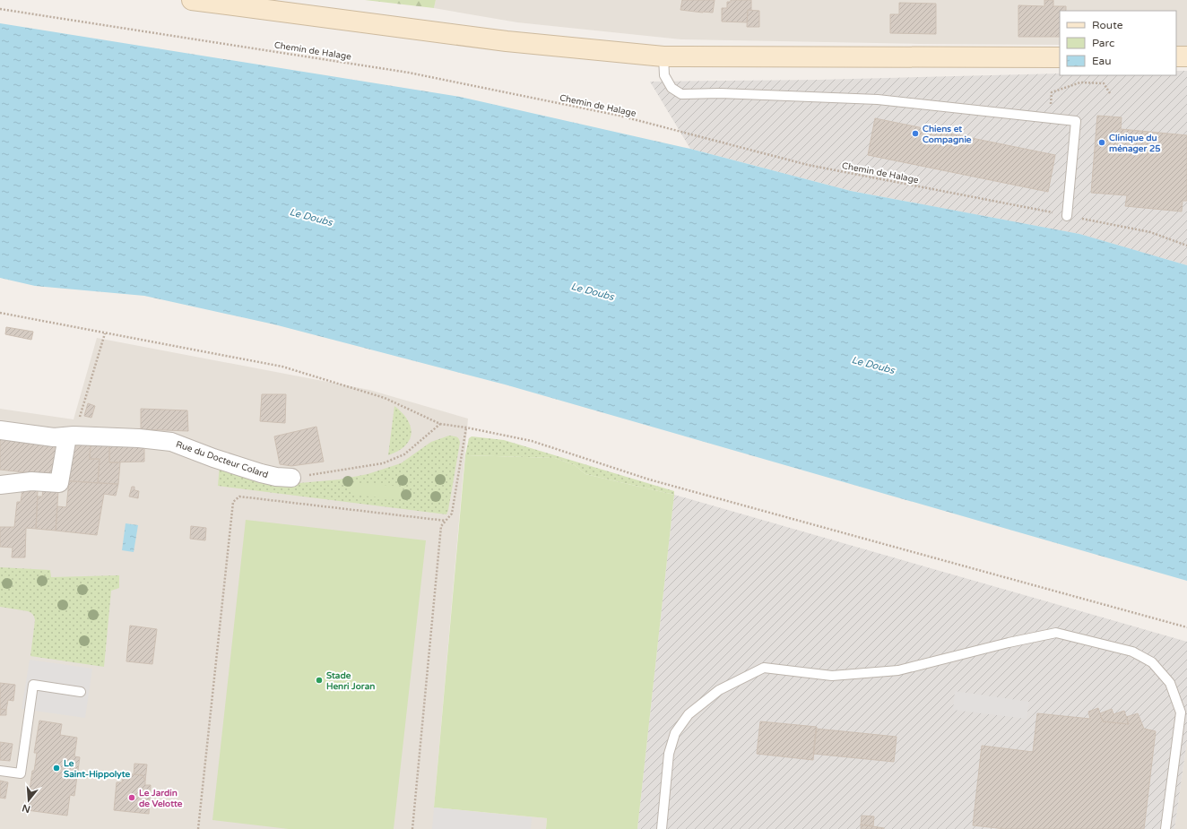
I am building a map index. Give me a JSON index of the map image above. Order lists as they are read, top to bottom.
{
  "streets": {
    "street": ["Rue du Docteur Colard"],
    "path": ["Chemin de Halage"]
  },
  "water": ["Le Doubs"],
  "places": [
    "Chiens et Compagnie",
    "Clinique du ménager 25",
    "Stade Henri Joran",
    "Le Saint-Hippolyte",
    "Le Jardin de Velotte"
  ],
  "legend": ["Route", "Parc", "Eau"],
  "north": "bottom"
}
